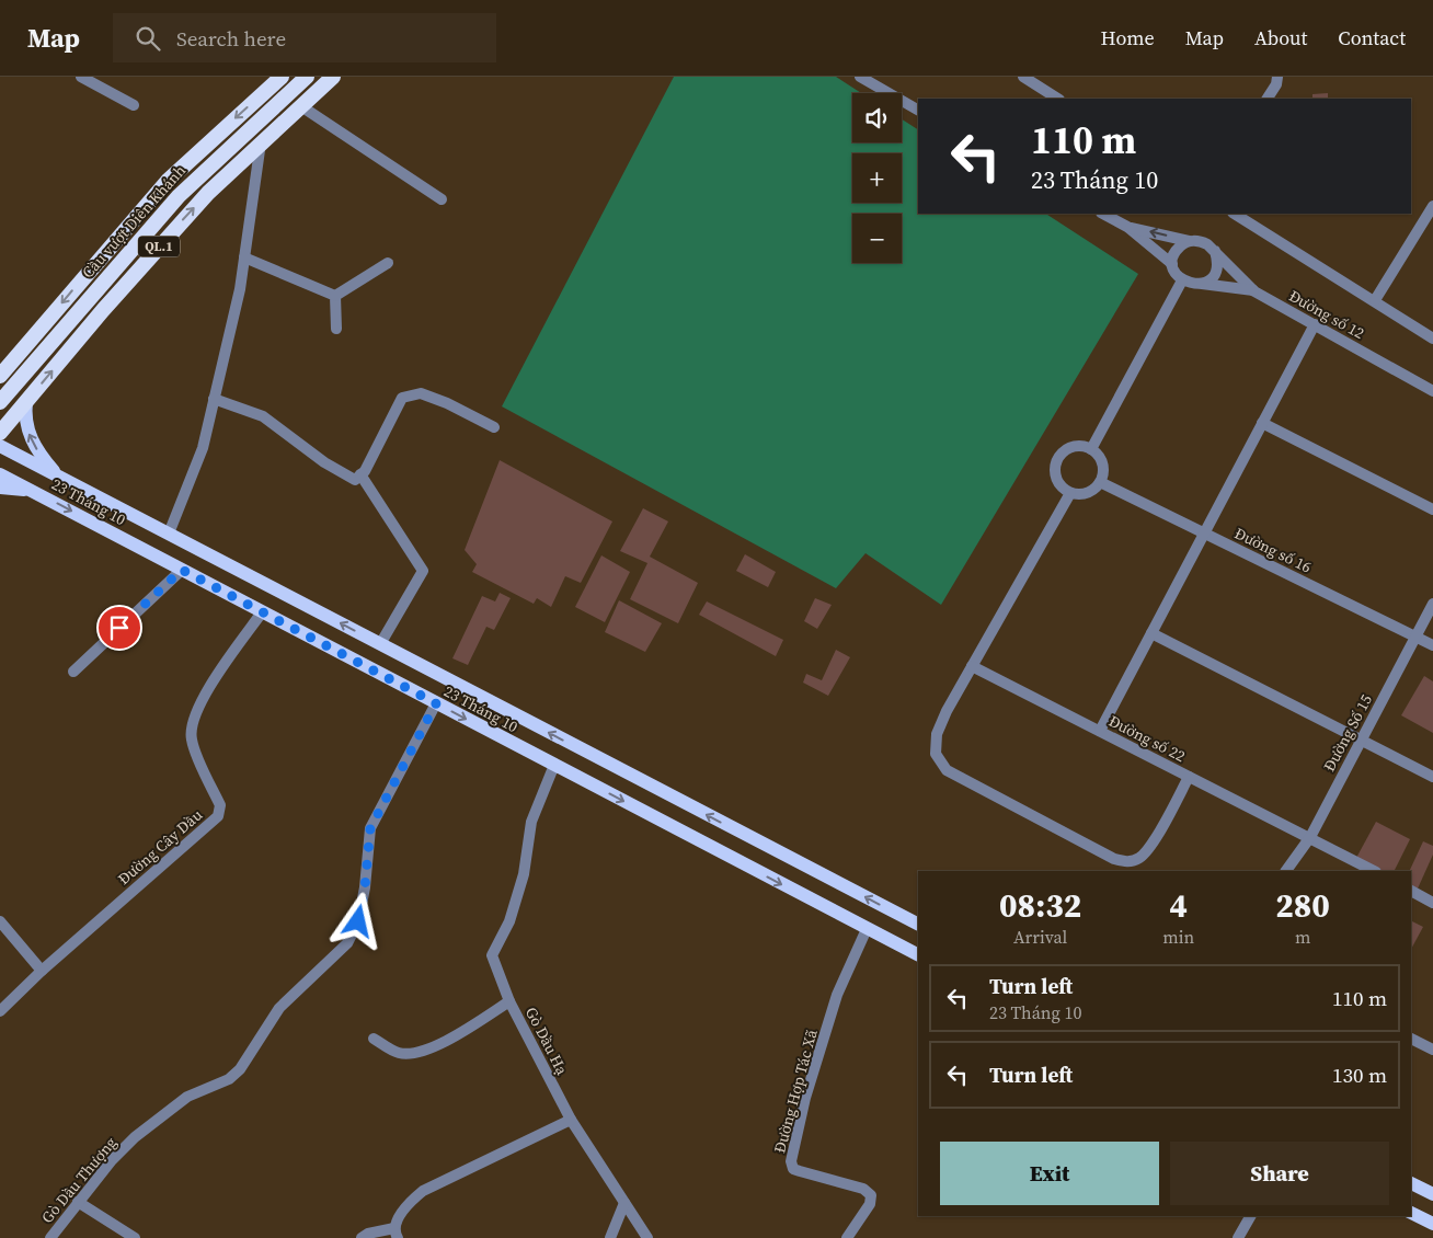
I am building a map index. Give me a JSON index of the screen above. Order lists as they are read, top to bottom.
{
  "streets": {
    "highway": ["Cầu vượt Diên Khánh", "QL.1"],
    "main road": ["23 Tháng 10"],
    "street": [
      "Đường số 12",
      "Đường số 16",
      "Đường Số 15",
      "Đường số 22",
      "Đường Cây Dầu",
      "Gò Dầu Hạ",
      "Đường Hợp Tác Xã",
      "Gò Dầu Thượng"
    ]
  },
  "crossings": [
    ["23 Tháng 10", "Đường Cây Dầu"],
    ["23 Tháng 10", "Gò Dầu Hạ"],
    ["23 Tháng 10", "Đường Hợp Tác Xã"],
    ["23 Tháng 10", "Gò Dầu Thượng"],
    ["Đường số 16", "Đường Số 15"],
    ["Đường Số 15", "Đường số 22"]
  ],
  "page": {
    "header": "Map",
    "search": "Search here",
    "nav": [
      "Home",
      "Map",
      "About",
      "Contact"
    ],
    "map_buttons": ["+", "−"],
    "turn": ["110 m", "23 Tháng 10"],
    "eta": [
      "08:32",
      "Arrival",
      "4",
      "min",
      "280",
      "m"
    ],
    "list": [
      {
        "name": "Turn left",
        "note": "23 Tháng 10",
        "value": "110 m"
      },
      {
        "name": "Turn left",
        "value": "130 m"
      }
    ],
    "buttons": ["Exit", "Share"]
  }
}
